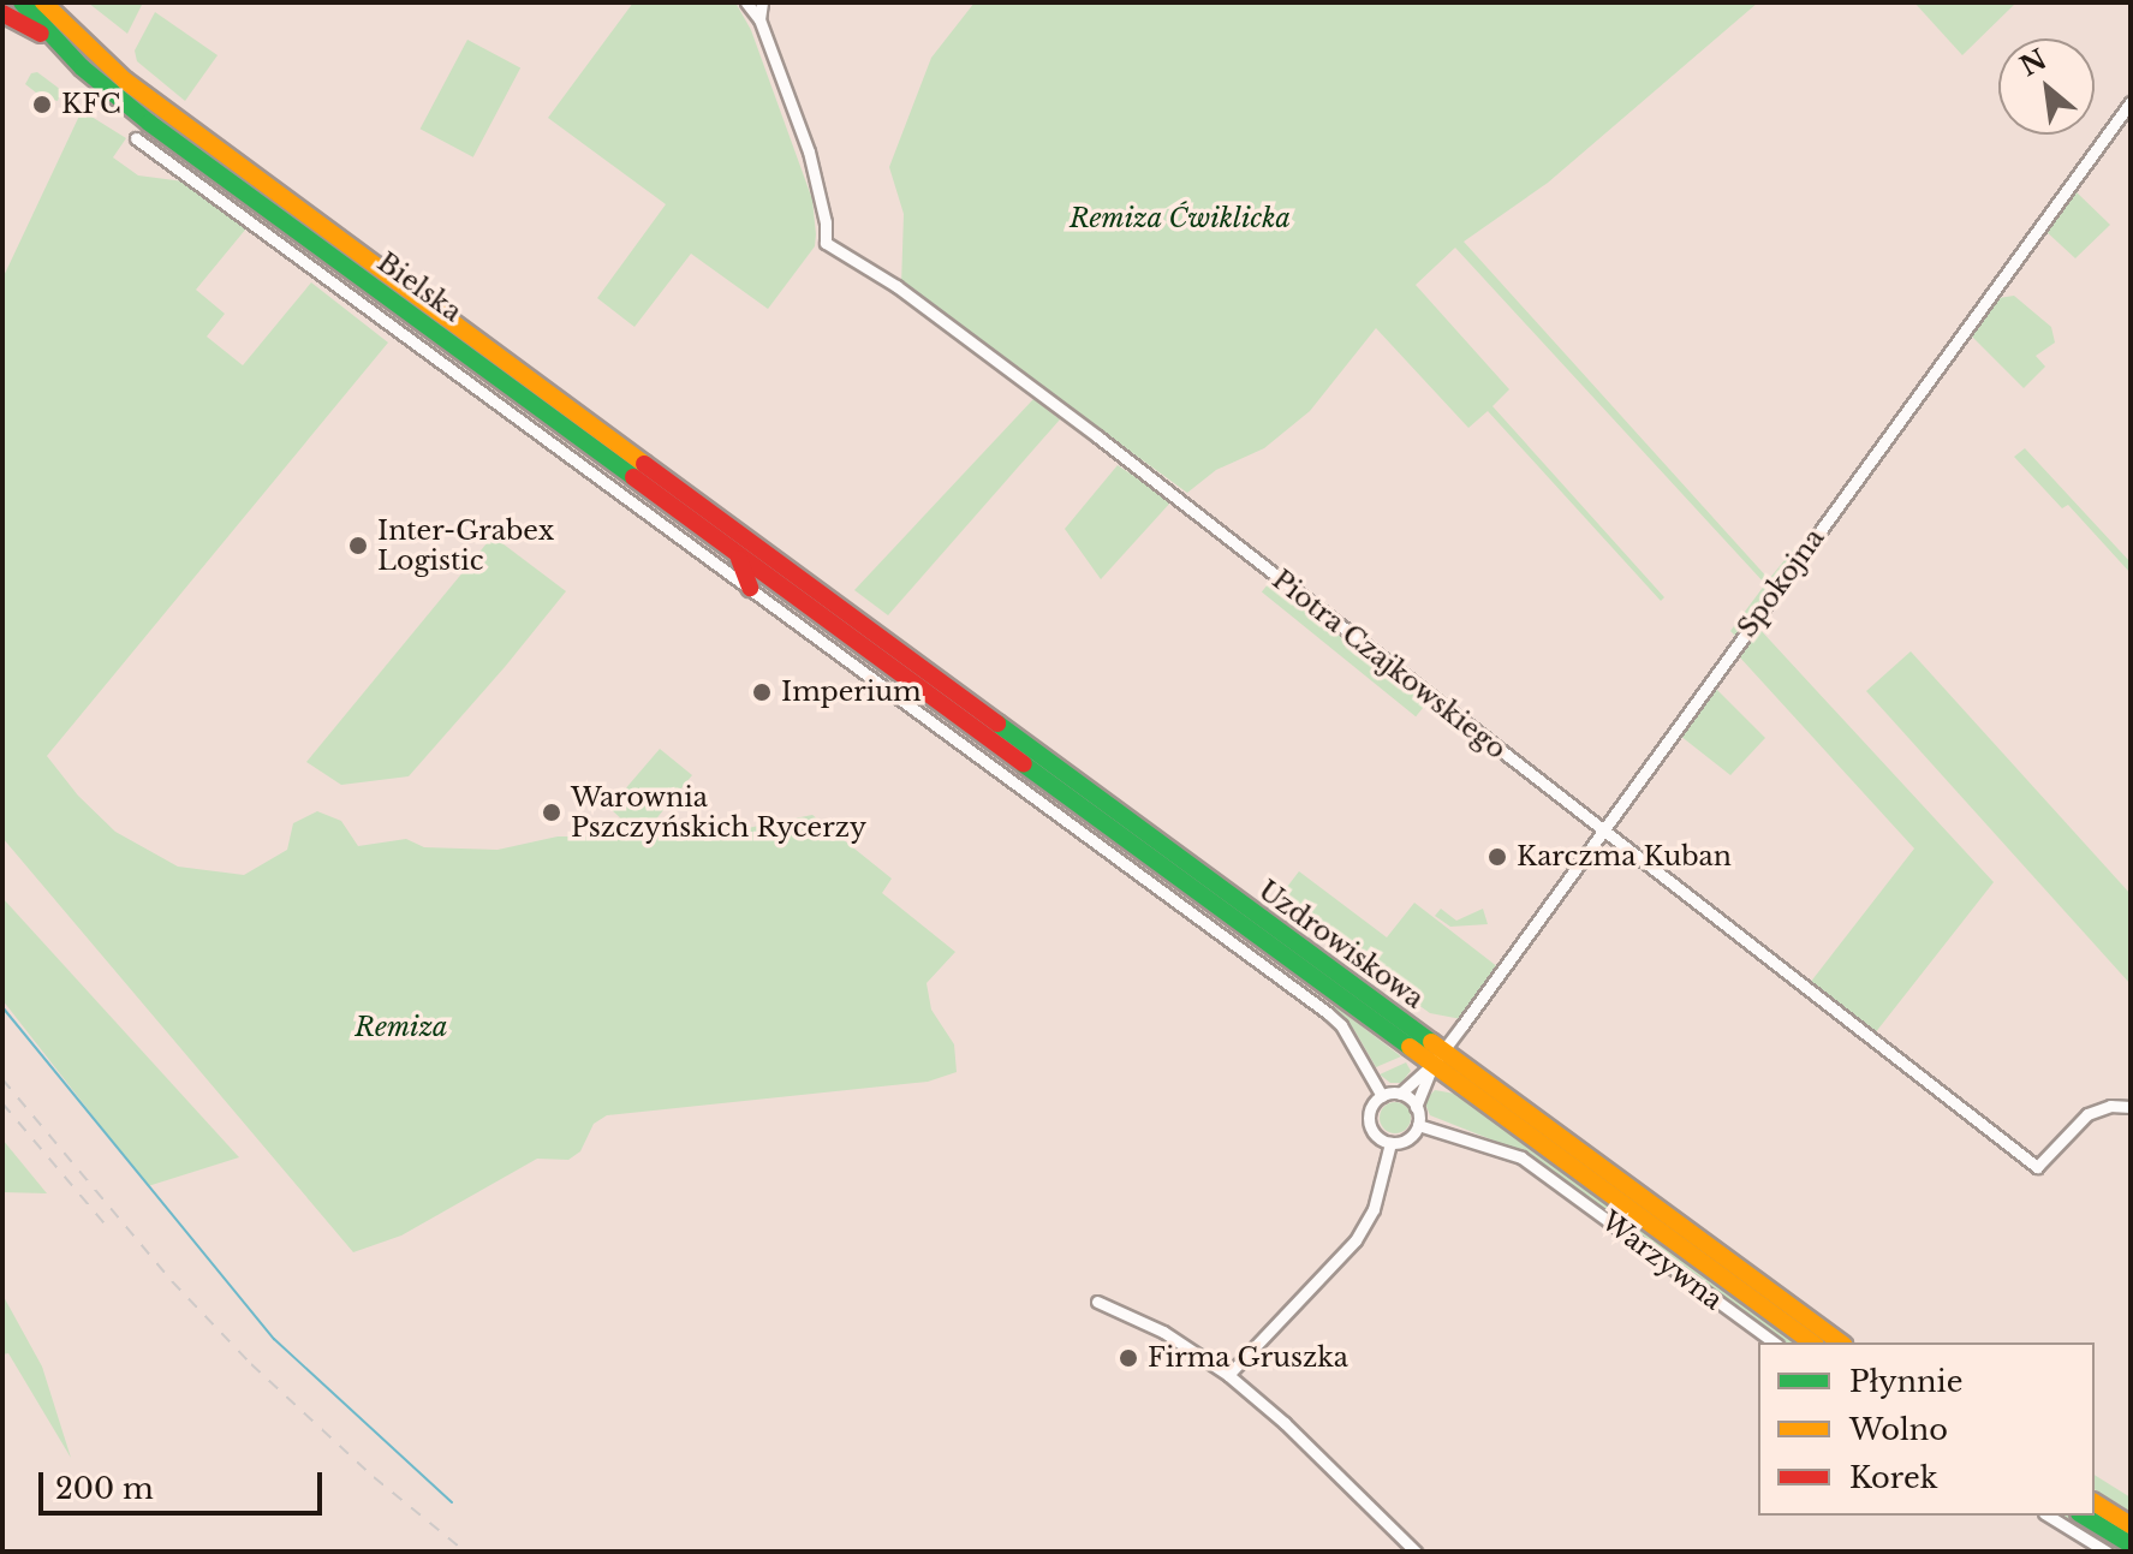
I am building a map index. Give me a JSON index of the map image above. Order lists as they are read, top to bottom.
{
  "streets": {
    "main road": ["Bielska", "Uzdrowiskowa"],
    "street": ["Spokojna", "Piotra Czajkowskiego", "Warzywna"]
  },
  "crossings": [
    ["Bielska", "Uzdrowiskowa"],
    ["Spokojna", "Piotra Czajkowskiego"],
    ["Spokojna", "Uzdrowiskowa"]
  ],
  "parks": ["Remiza Ćwiklicka", "Remiza"],
  "places": [
    "KFC",
    "Inter-Grabex Logistic",
    "Imperium",
    "Warownia Pszczyńskich Rycerzy",
    "Karczma Kuban",
    "Firma Gruszka"
  ],
  "legend": ["Płynnie", "Wolno", "Korek"],
  "scale_bar": "200 m",
  "north": "top left"
}
